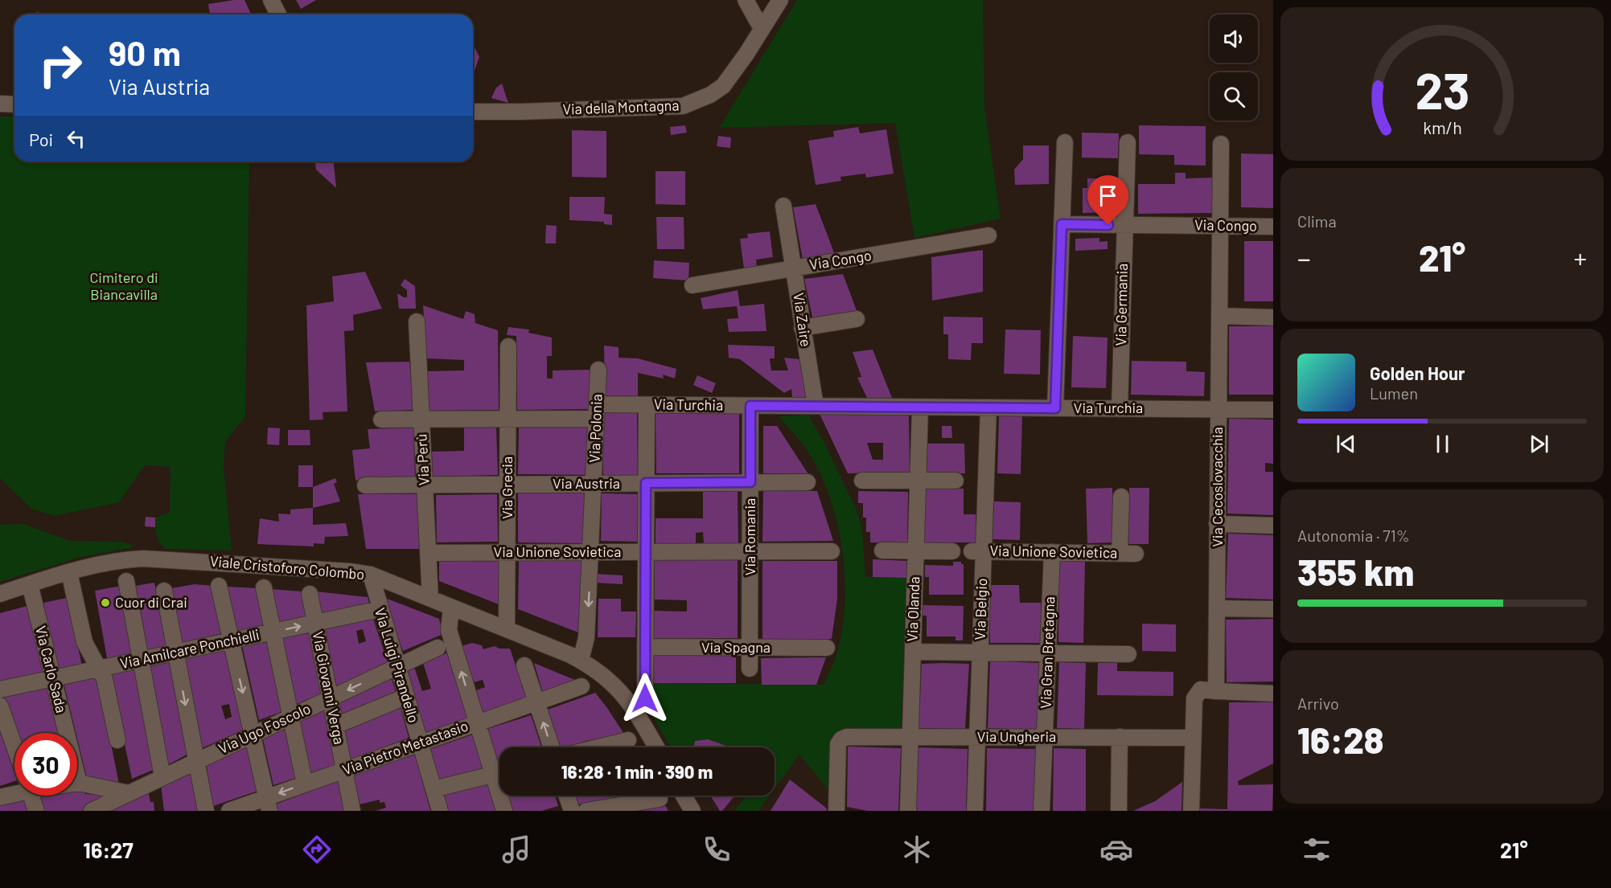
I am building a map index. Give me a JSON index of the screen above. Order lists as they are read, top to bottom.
{
  "streets": {
    "street": [
      "Via della Montagna",
      "Via Congo",
      "Via Germania",
      "Via Zaire",
      "Via Turchia",
      "Via Polonia",
      "Via Perù",
      "Via Austria",
      "Via Cecoslovacchia",
      "Via Grecia",
      "Via Romania",
      "Via Unione Sovietica",
      "Viale Cristoforo Colombo",
      "Via Olanda",
      "Via Belgio",
      "Via Spagna",
      "Via Amilcare Ponchielli",
      "Via Gran Bretagna",
      "Via Luigi Pirandello",
      "Via Carlo Sada",
      "Via Giovanni Verga",
      "Via Ugo Foscolo",
      "Via Ungheria",
      "Via Pietro Metastasio"
    ]
  },
  "crossings": [
    ["Via Congo", "Via Germania"],
    ["Via Congo", "Via Zaire"],
    ["Via Congo", "Via Cecoslovacchia"],
    ["Via Germania", "Via Turchia"],
    ["Via Zaire", "Via Turchia"],
    ["Via Turchia", "Via Polonia"],
    ["Via Turchia", "Via Perù"],
    ["Via Turchia", "Via Cecoslovacchia"],
    ["Via Turchia", "Via Grecia"],
    ["Via Turchia", "Via Romania"],
    ["Via Turchia", "Via Olanda"],
    ["Via Turchia", "Via Belgio"],
    ["Via Polonia", "Via Austria"],
    ["Via Polonia", "Via Unione Sovietica"],
    ["Via Polonia", "Viale Cristoforo Colombo"],
    ["Via Perù", "Via Austria"],
    ["Via Perù", "Via Unione Sovietica"],
    ["Via Perù", "Viale Cristoforo Colombo"],
    ["Via Austria", "Via Grecia"],
    ["Via Austria", "Via Romania"],
    ["Via Grecia", "Via Unione Sovietica"],
    ["Via Grecia", "Viale Cristoforo Colombo"],
    ["Via Romania", "Via Unione Sovietica"],
    ["Via Romania", "Via Spagna"],
    ["Via Unione Sovietica", "Via Belgio"],
    ["Via Unione Sovietica", "Via Gran Bretagna"],
    ["Viale Cristoforo Colombo", "Via Luigi Pirandello"],
    ["Viale Cristoforo Colombo", "Via Carlo Sada"],
    ["Via Olanda", "Via Ungheria"],
    ["Via Belgio", "Via Ungheria"],
    ["Via Amilcare Ponchielli", "Via Luigi Pirandello"],
    ["Via Amilcare Ponchielli", "Via Carlo Sada"],
    ["Via Amilcare Ponchielli", "Via Giovanni Verga"],
    ["Via Gran Bretagna", "Via Ungheria"],
    ["Via Luigi Pirandello", "Via Ugo Foscolo"],
    ["Via Luigi Pirandello", "Via Pietro Metastasio"],
    ["Via Giovanni Verga", "Via Ugo Foscolo"],
    ["Via Giovanni Verga", "Via Pietro Metastasio"]
  ],
  "parks": ["Cimitero di Biancavilla"],
  "places": ["Cuor di Crai"],
  "page": {
    "turn": ["90 m", "Via Austria"],
    "then": "Poi",
    "tile": [
      "Clima",
      ["Autonomia · 71%", "355 km"],
      ["Arrivo", "16:28"]
    ],
    "heat": ["−", "21°", "+"],
    "song": ["Golden Hour", "Lumen"],
    "limit": "30",
    "trip": "16:28 · 1 min · 390 m",
    "tabs": ["16:27", "21°"],
    "gauge": ["23", "km/h"]
  }
}
